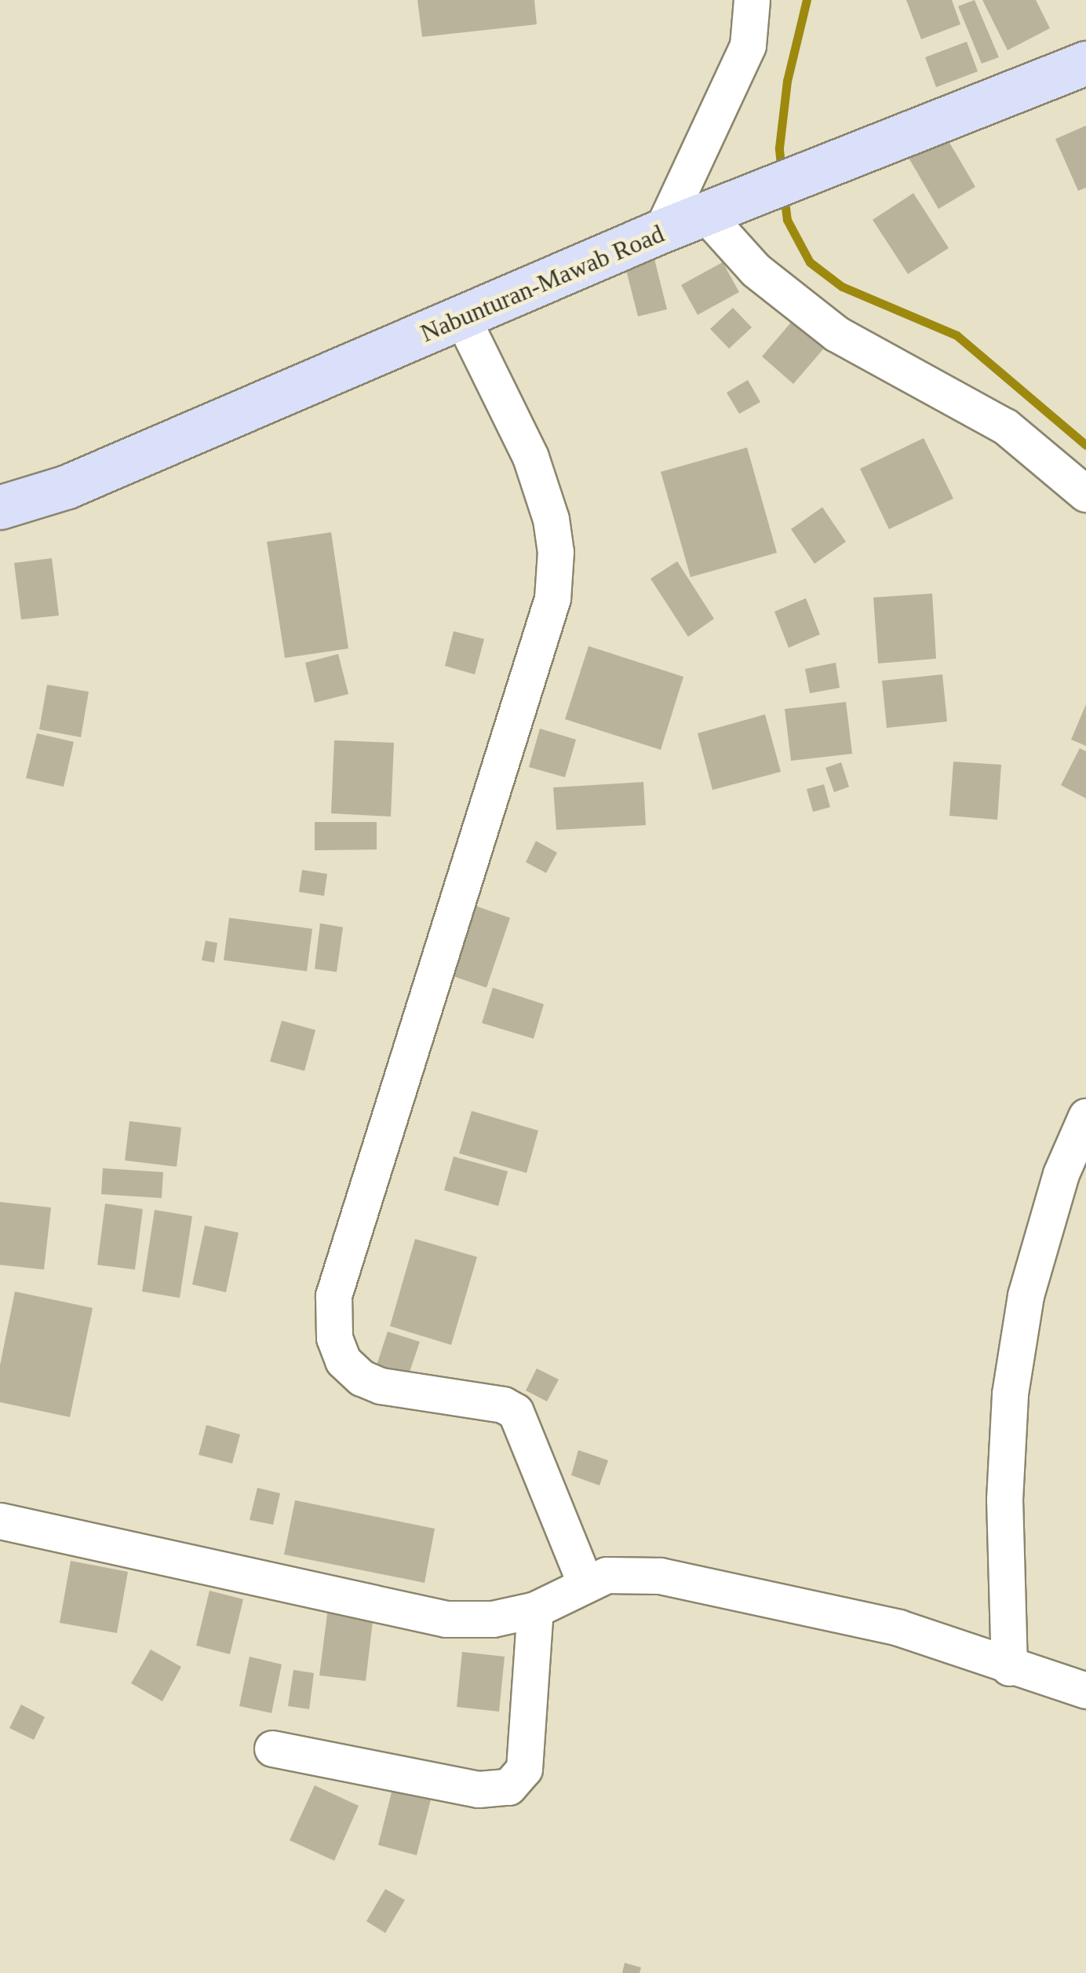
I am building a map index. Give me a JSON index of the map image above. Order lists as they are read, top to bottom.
{
  "streets": {
    "main road": ["Nabunturan-Mawab Road"]
  }
}
